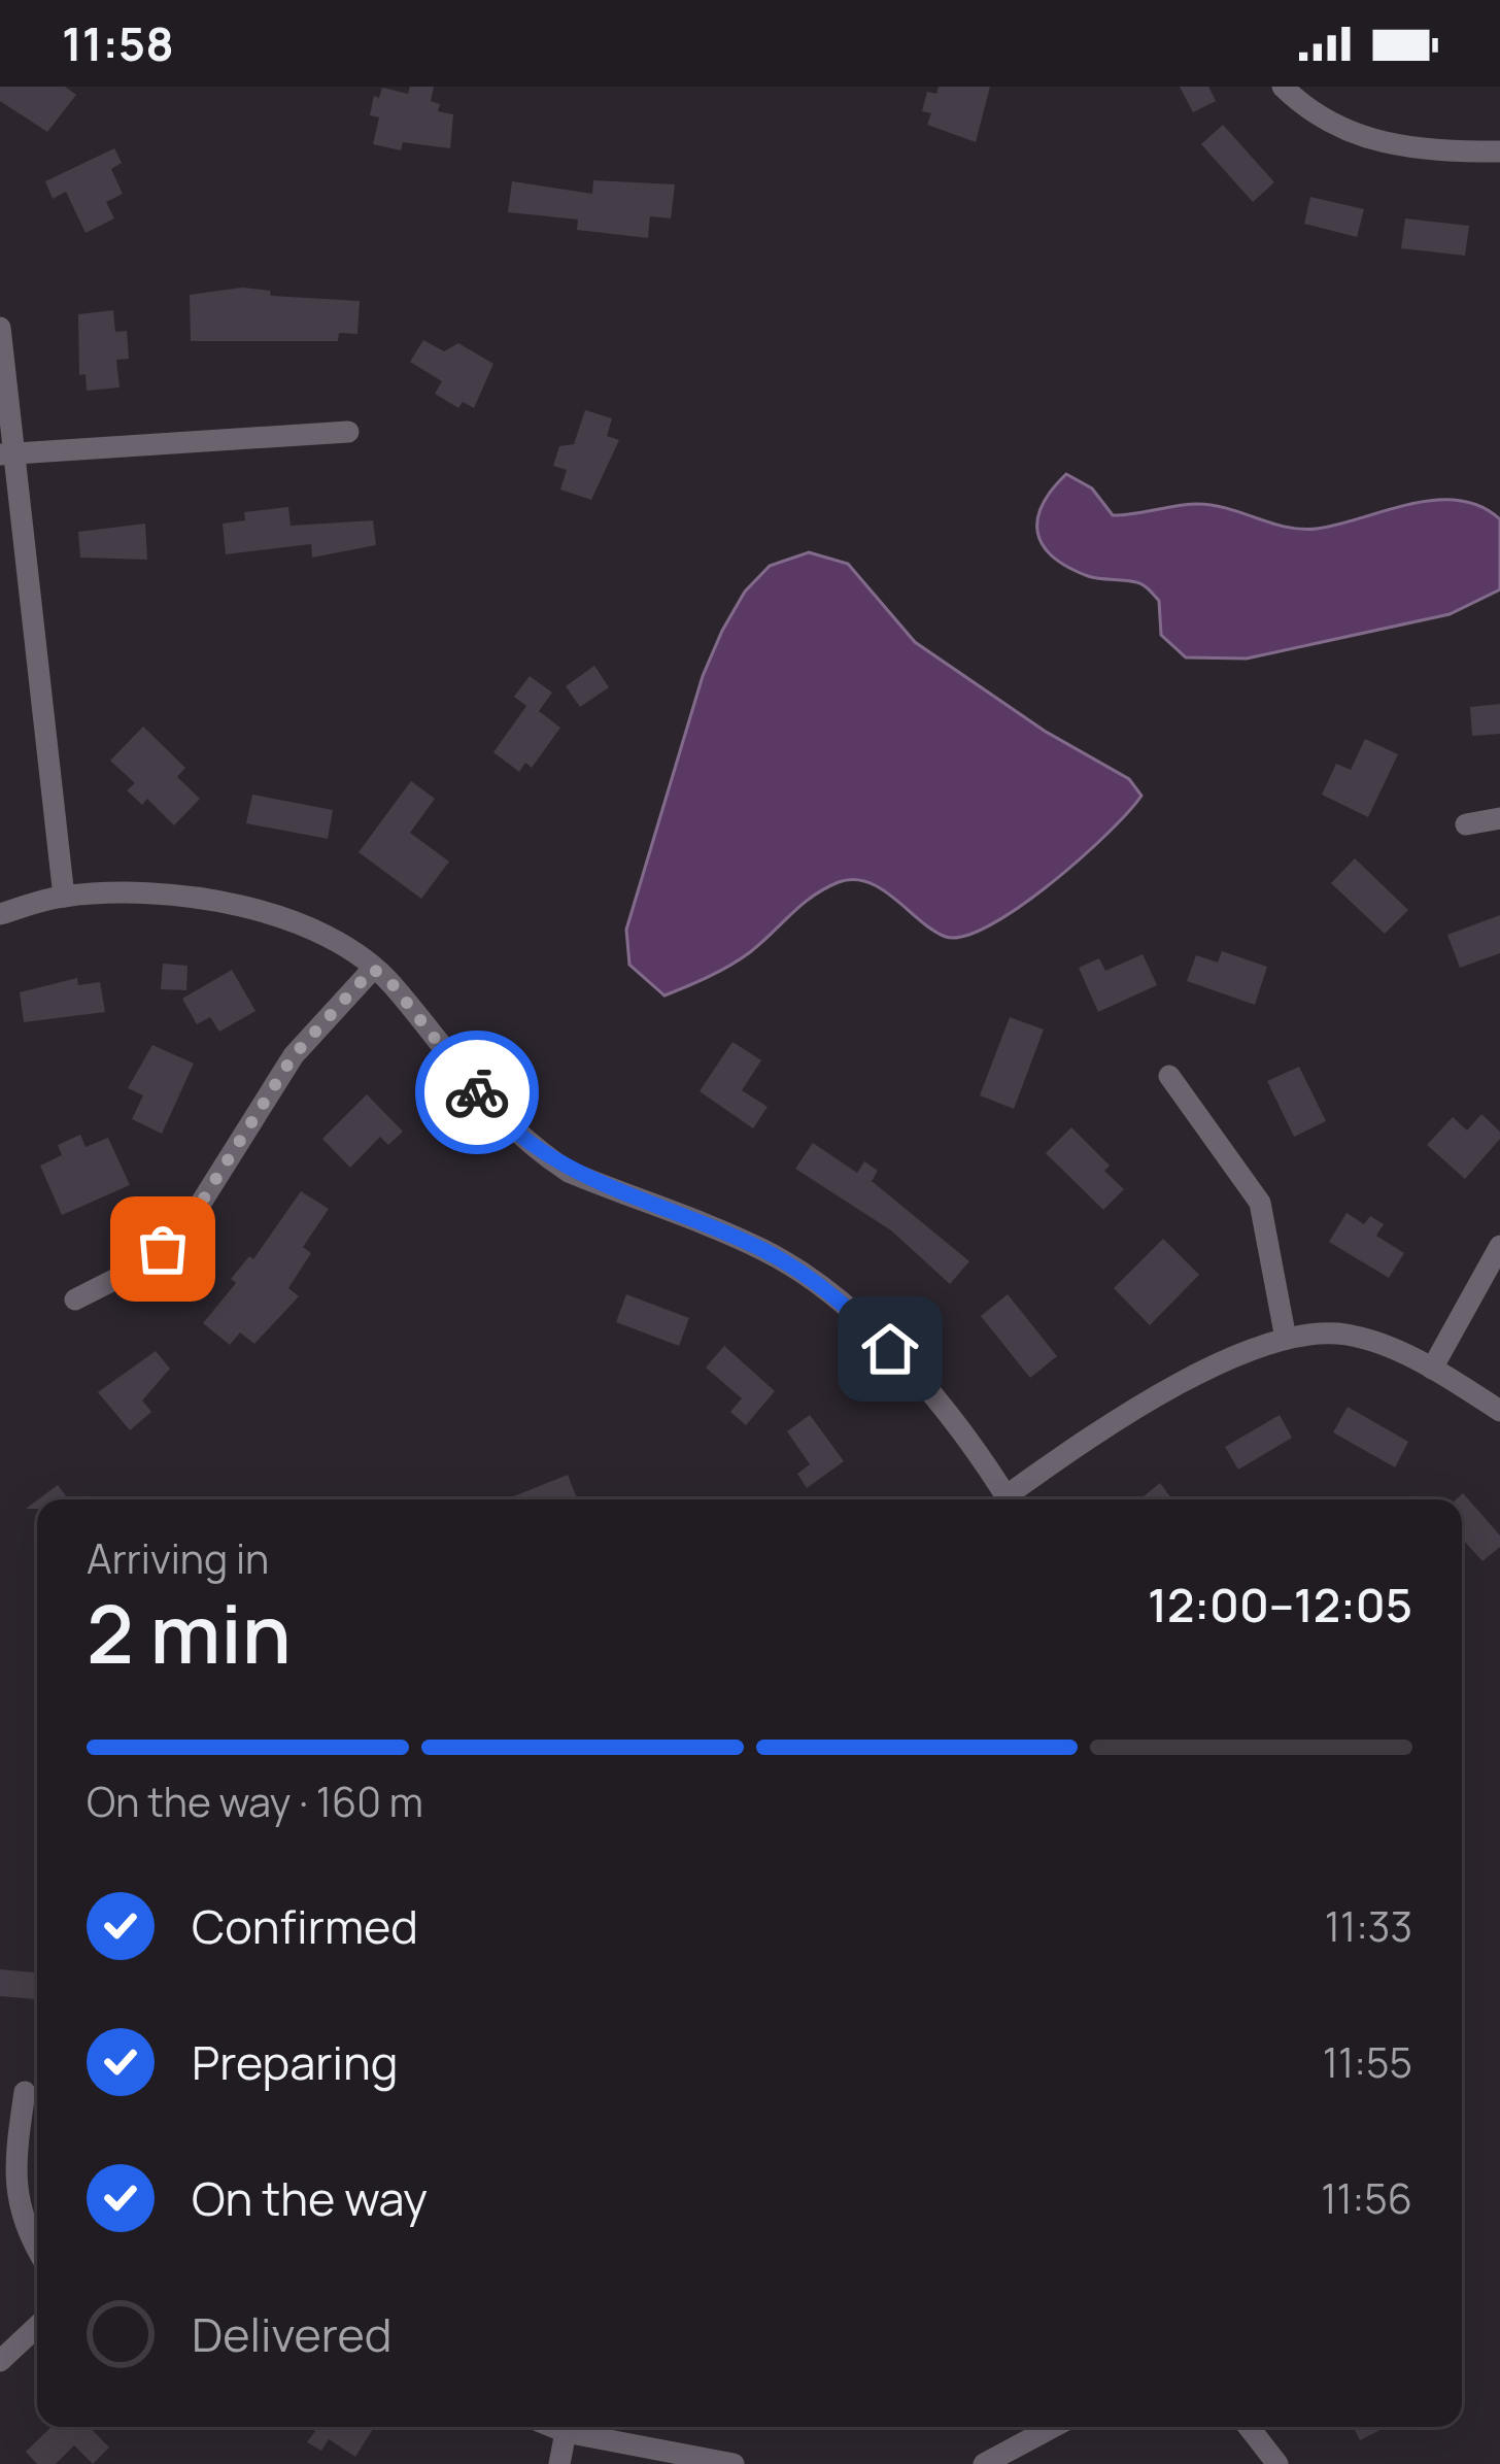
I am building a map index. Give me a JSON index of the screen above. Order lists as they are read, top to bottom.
{
  "page": {
    "status": "11:58",
    "heading": ["2 min", "Arriving in", "12:00–12:05"],
    "bar": "On the way · 160 m",
    "list": [
      ["Confirmed", "11:33"],
      ["Preparing", "11:55"],
      ["On the way", "11:56"],
      "Delivered"
    ]
  }
}
